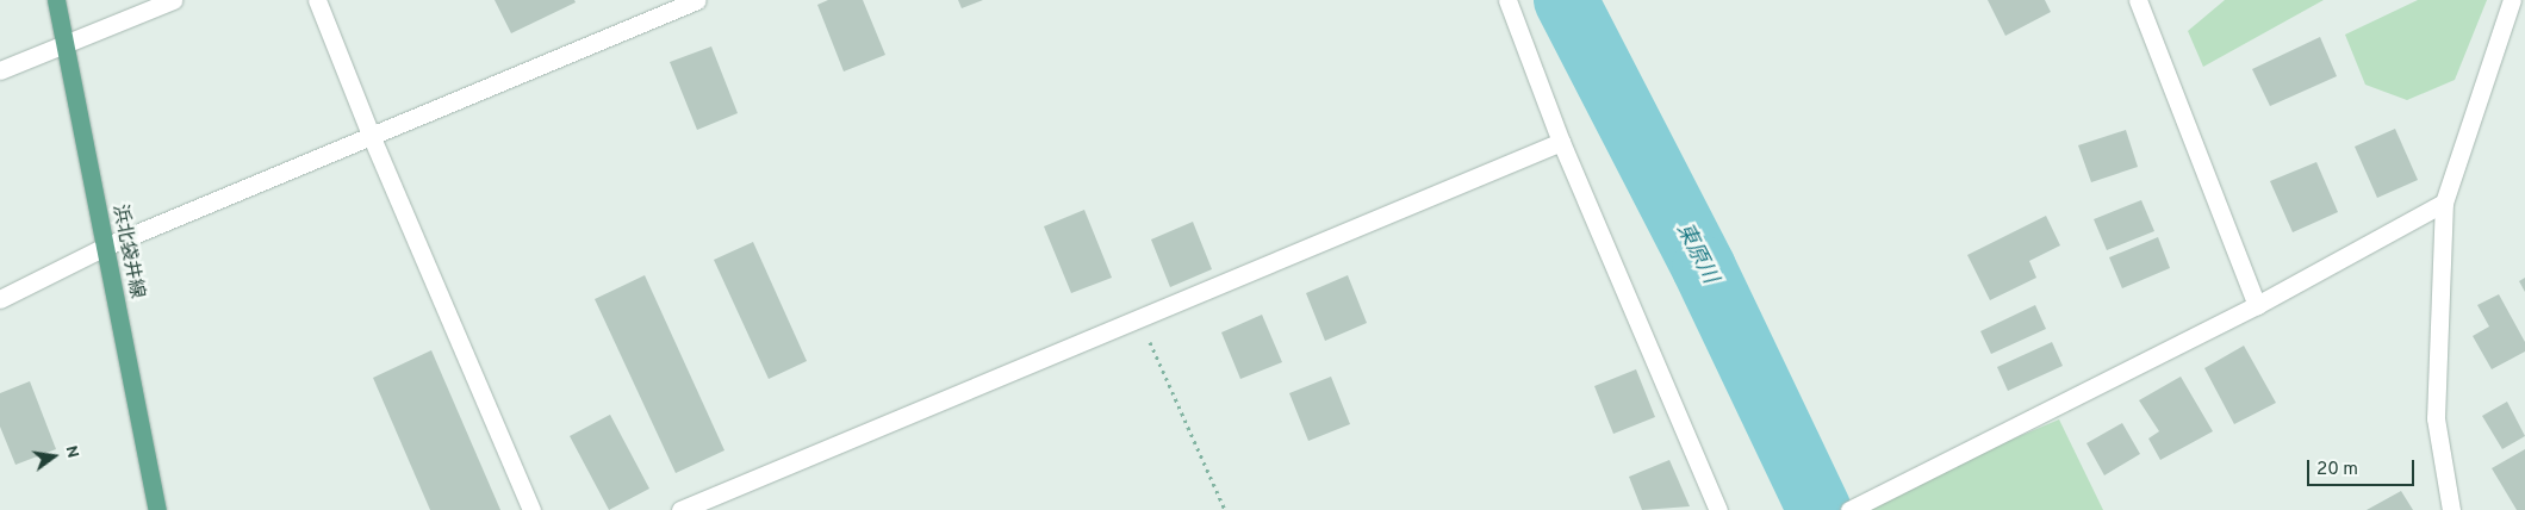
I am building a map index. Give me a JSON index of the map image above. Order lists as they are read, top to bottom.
{
  "streets": {
    "main road": ["浜北袋井線"]
  },
  "water": ["東原川"],
  "scale_bar": "20 m",
  "north": "right"
}
